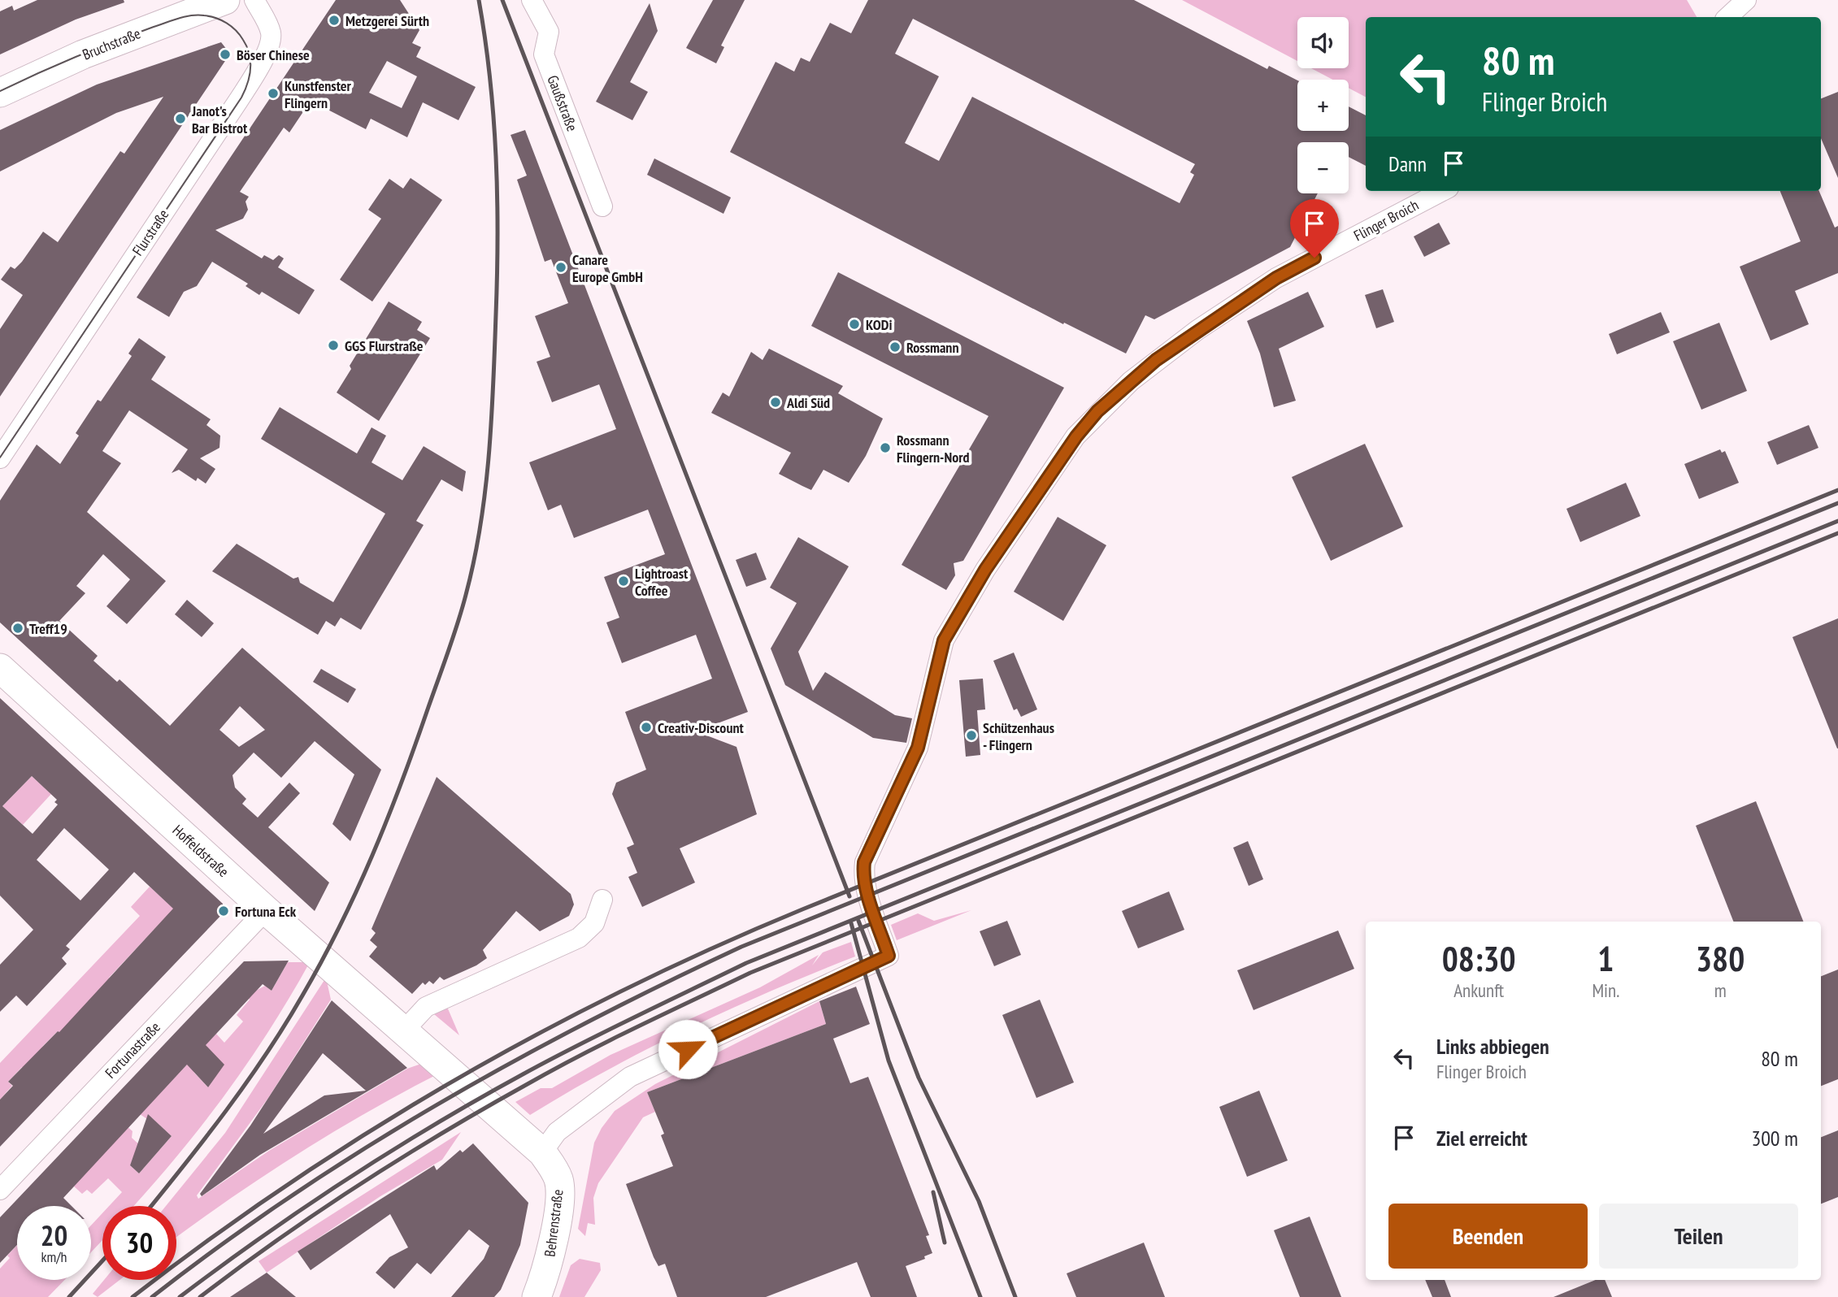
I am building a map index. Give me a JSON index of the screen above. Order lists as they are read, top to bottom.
{
  "streets": {
    "street": [
      "Bruchstraße",
      "Gaußstraße",
      "Flinger Broich",
      "Flurstraße",
      "Hoffeldstraße",
      "Fortunastraße",
      "Behrenstraße"
    ]
  },
  "crossings": [
    ["Flinger Broich", "Hoffeldstraße"],
    ["Flinger Broich", "Behrenstraße"],
    ["Hoffeldstraße", "Fortunastraße"],
    ["Hoffeldstraße", "Behrenstraße"]
  ],
  "places": [
    "Metzgerei Sürth",
    "Böser Chinese",
    "Kunstfenster Flingern",
    "Janot's Bar Bistrot",
    "Canare Europe GmbH",
    "KODi",
    "GGS Flurstraße",
    "Rossmann",
    "Aldi Süd",
    "Rossmann Flingern-Nord",
    "Lightroast Coffee",
    "Treff19",
    "Creativ-Discount",
    "Schützenhaus - Flingern",
    "Fortuna Eck"
  ],
  "page": {
    "map_buttons": ["+", "−"],
    "turn": ["80 m", "Flinger Broich"],
    "then": "Dann",
    "eta": [
      "08:30",
      "Ankunft",
      "1",
      "Min.",
      "380",
      "m"
    ],
    "list": [
      {
        "name": "Links abbiegen",
        "note": "Flinger Broich",
        "value": "80 m"
      },
      {
        "name": "Ziel erreicht",
        "value": "300 m"
      }
    ],
    "buttons": ["Beenden", "Teilen"],
    "speed": "20 km/h",
    "limit": "30"
  }
}
